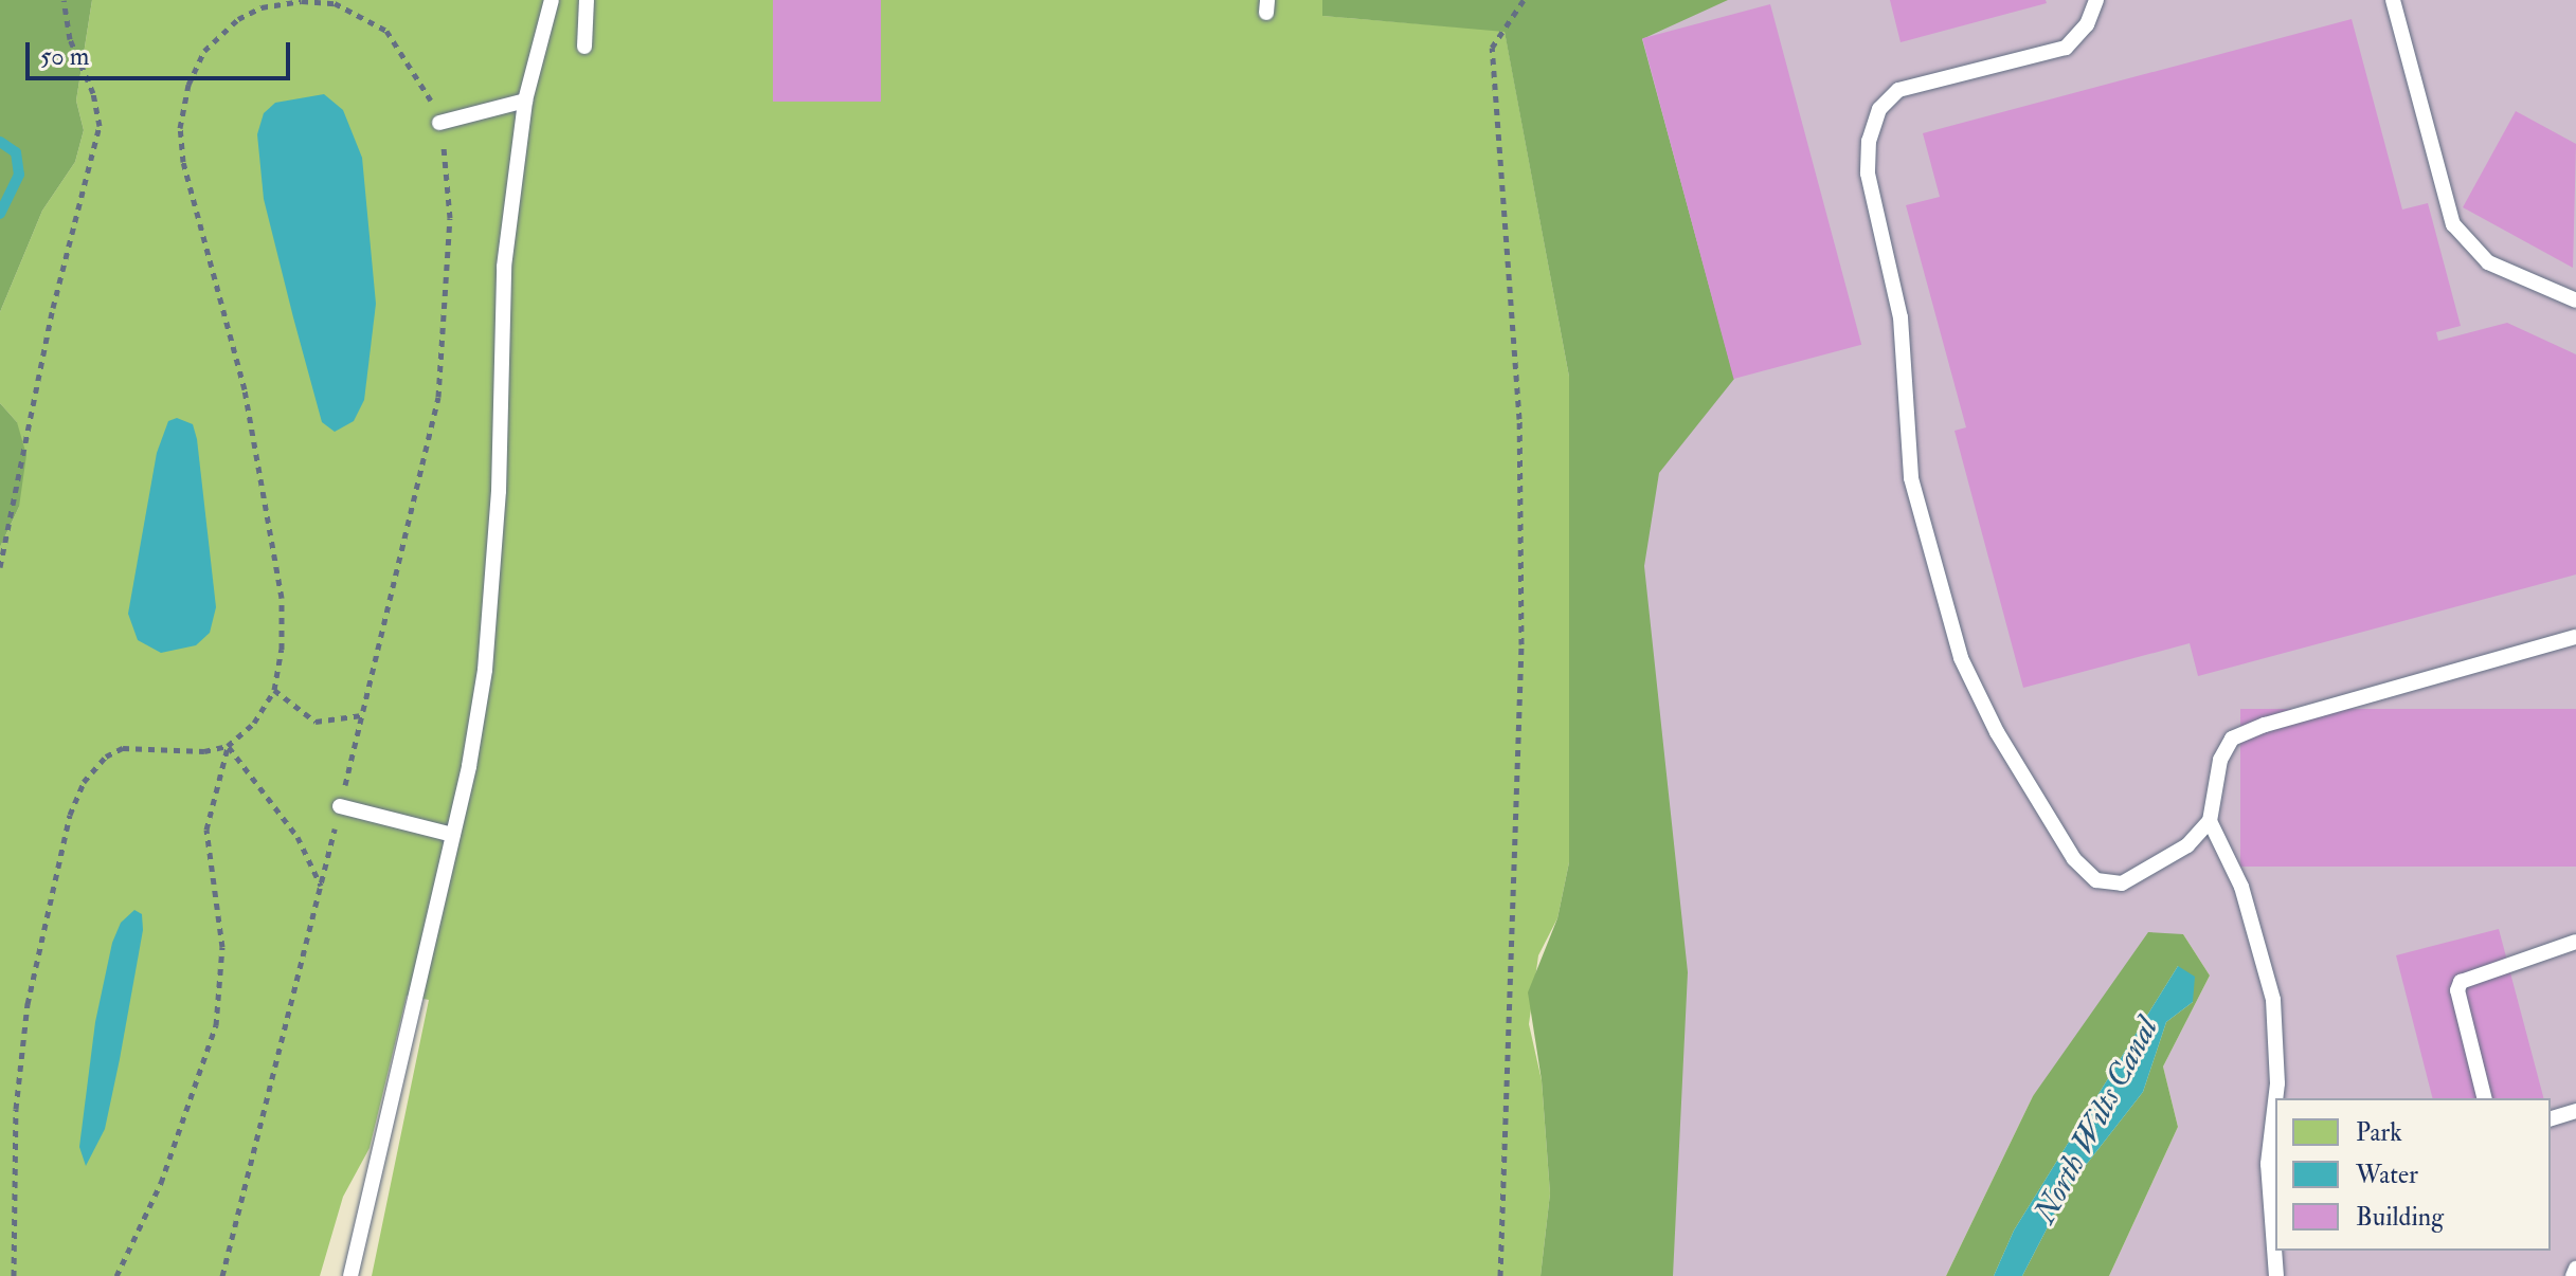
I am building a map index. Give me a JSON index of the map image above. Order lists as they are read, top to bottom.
{
  "water": ["North Wilts Canal"],
  "legend": ["Park", "Water", "Building"],
  "scale_bar": "50 m"
}
